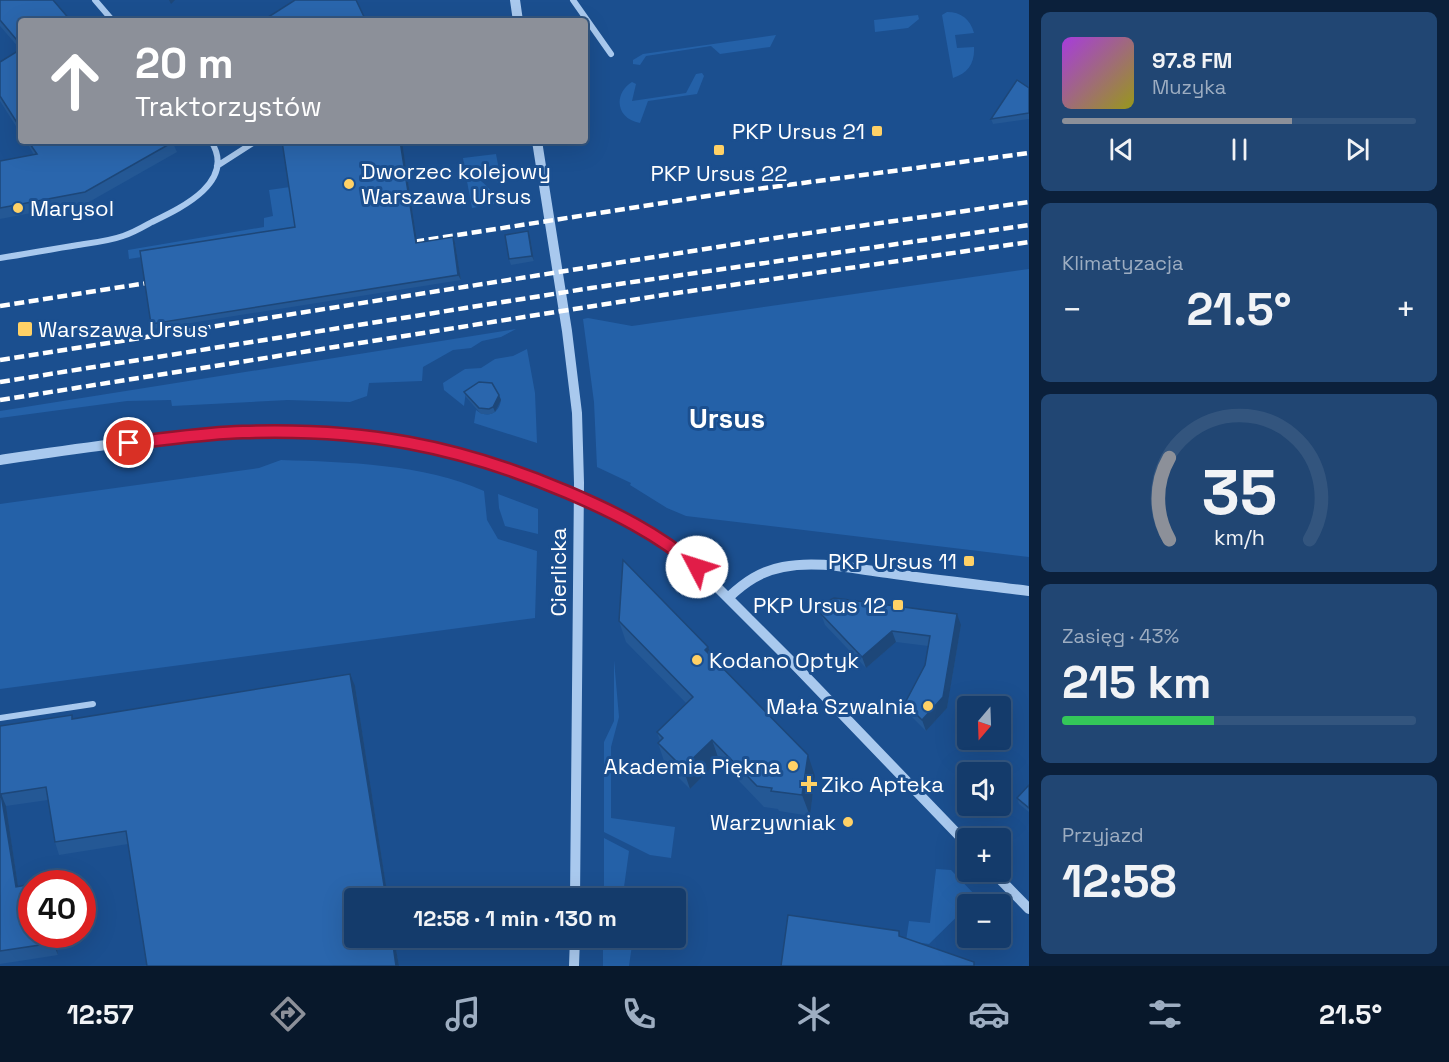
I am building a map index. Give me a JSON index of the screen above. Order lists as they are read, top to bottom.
{
  "streets": {
    "street": ["Cierlicka"]
  },
  "districts": ["Ursus"],
  "places": {
    "transit": [
      "PKP Ursus 21",
      "PKP Ursus 22",
      "Warszawa Ursus",
      "PKP Ursus 11",
      "PKP Ursus 12"
    ],
    "other": [
      "Dworzec kolejowy Warszawa Ursus",
      "Marysol",
      "Kodano Optyk",
      "Mała Szwalnia",
      "Akademia Piękna",
      "Warzywniak"
    ],
    "health": ["Ziko Apteka"]
  },
  "north": "bottom",
  "page": {
    "turn": ["20 m", "Traktorzystów"],
    "song": ["97.8 FM", "Muzyka"],
    "tile": [
      "Klimatyzacja",
      ["Zasięg · 43%", "215 km"],
      ["Przyjazd", "12:58"]
    ],
    "heat": ["−", "21.5°", "+"],
    "map_buttons": ["+", "−"],
    "limit": "40",
    "trip": "12:58 · 1 min · 130 m",
    "tabs": ["12:57", "21.5°"],
    "gauge": ["35", "km/h"]
  }
}
